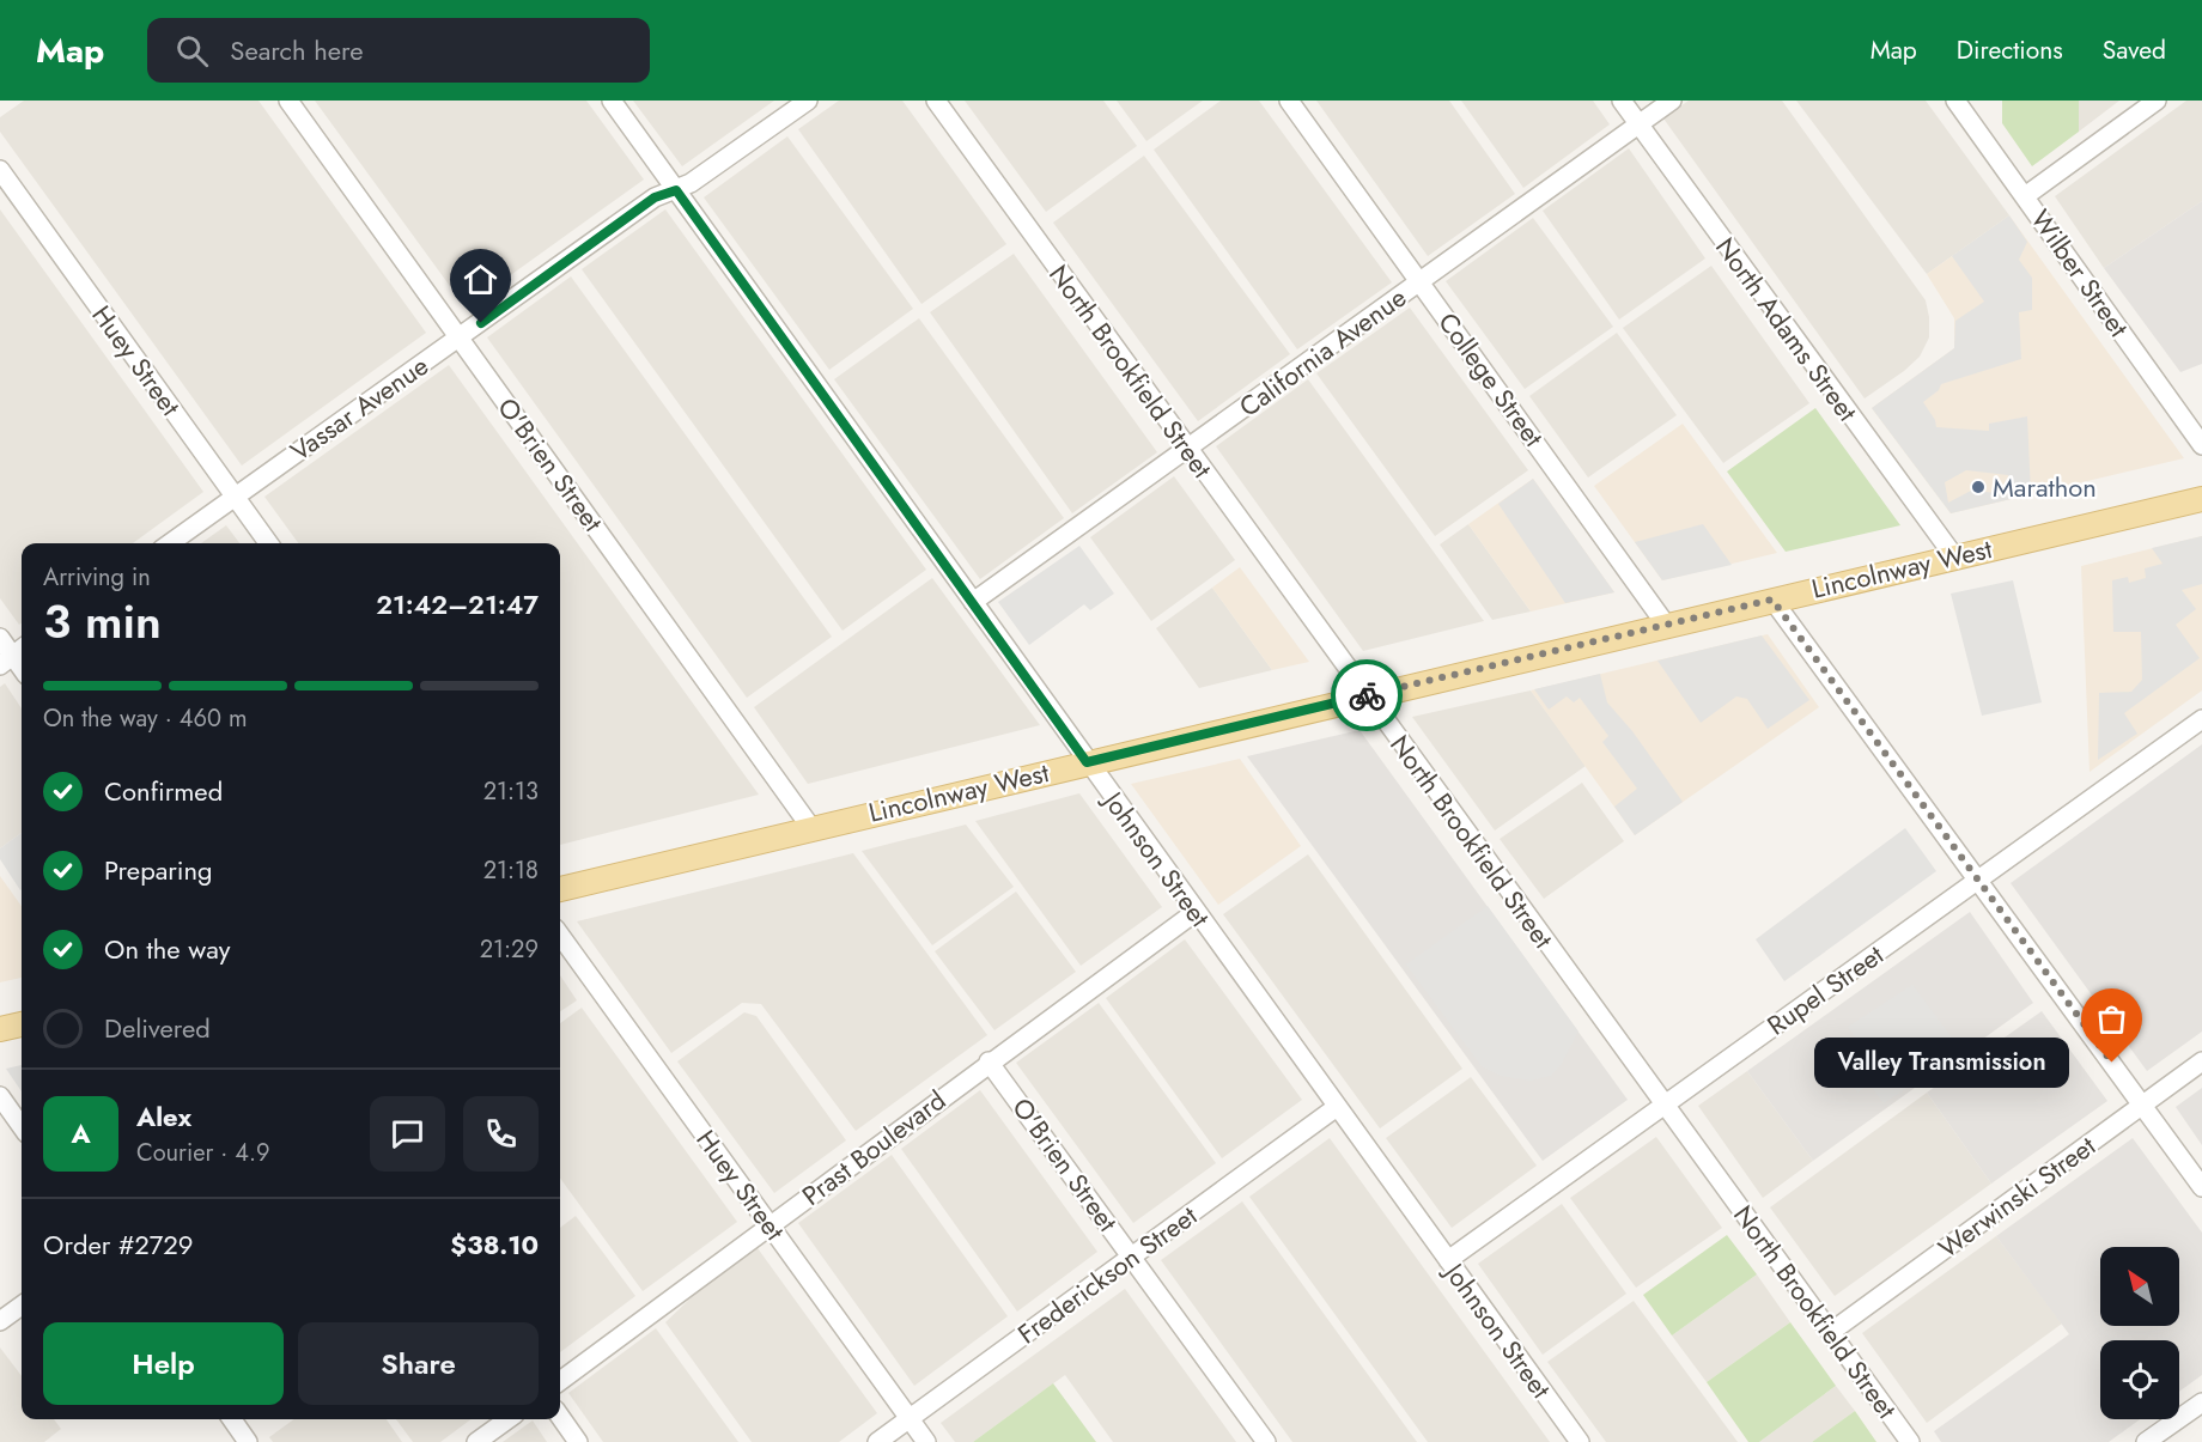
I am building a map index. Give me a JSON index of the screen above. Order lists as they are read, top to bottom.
{
  "streets": {
    "main road": ["Lincolnway West"],
    "street": [
      "Wilber Street",
      "North Adams Street",
      "California Avenue",
      "Huey Street",
      "North Brookfield Street",
      "College Street",
      "Vassar Avenue",
      "O'Brien Street",
      "Johnson Street",
      "Rupel Street",
      "Prast Boulevard",
      "Werwinski Street",
      "Frederickson Street"
    ]
  },
  "crossings": [
    ["North Adams Street", "California Avenue"],
    ["North Adams Street", "Lincolnway West"],
    ["California Avenue", "North Brookfield Street"],
    ["California Avenue", "College Street"],
    ["California Avenue", "Johnson Street"],
    ["Huey Street", "Vassar Avenue"],
    ["Huey Street", "Prast Boulevard"],
    ["Huey Street", "Frederickson Street"],
    ["North Brookfield Street", "Lincolnway West"],
    ["North Brookfield Street", "Rupel Street"],
    ["North Brookfield Street", "Werwinski Street"],
    ["College Street", "Lincolnway West"],
    ["Vassar Avenue", "O'Brien Street"],
    ["Vassar Avenue", "Johnson Street"],
    ["O'Brien Street", "Lincolnway West"],
    ["O'Brien Street", "Prast Boulevard"],
    ["O'Brien Street", "Frederickson Street"],
    ["Lincolnway West", "Johnson Street"],
    ["Johnson Street", "Rupel Street"],
    ["Johnson Street", "Prast Boulevard"],
    ["Johnson Street", "Frederickson Street"]
  ],
  "places": ["Marathon", "Valley Transmission"],
  "north": "top left",
  "page": {
    "header": "Map",
    "search": "Search here",
    "nav": ["Map", "Directions", "Saved"],
    "heading": ["3 min", "Arriving in", "21:42–21:47"],
    "panel": [
      "Alex",
      "Courier · 4.9",
      "Order #2729",
      "$38.10"
    ],
    "bar": "On the way · 460 m",
    "list": [
      ["Confirmed", "21:13"],
      ["Preparing", "21:18"],
      ["On the way", "21:29"],
      "Delivered"
    ],
    "bubble": "Valley Transmission",
    "round": "A",
    "buttons": ["Help", "Share"]
  }
}
